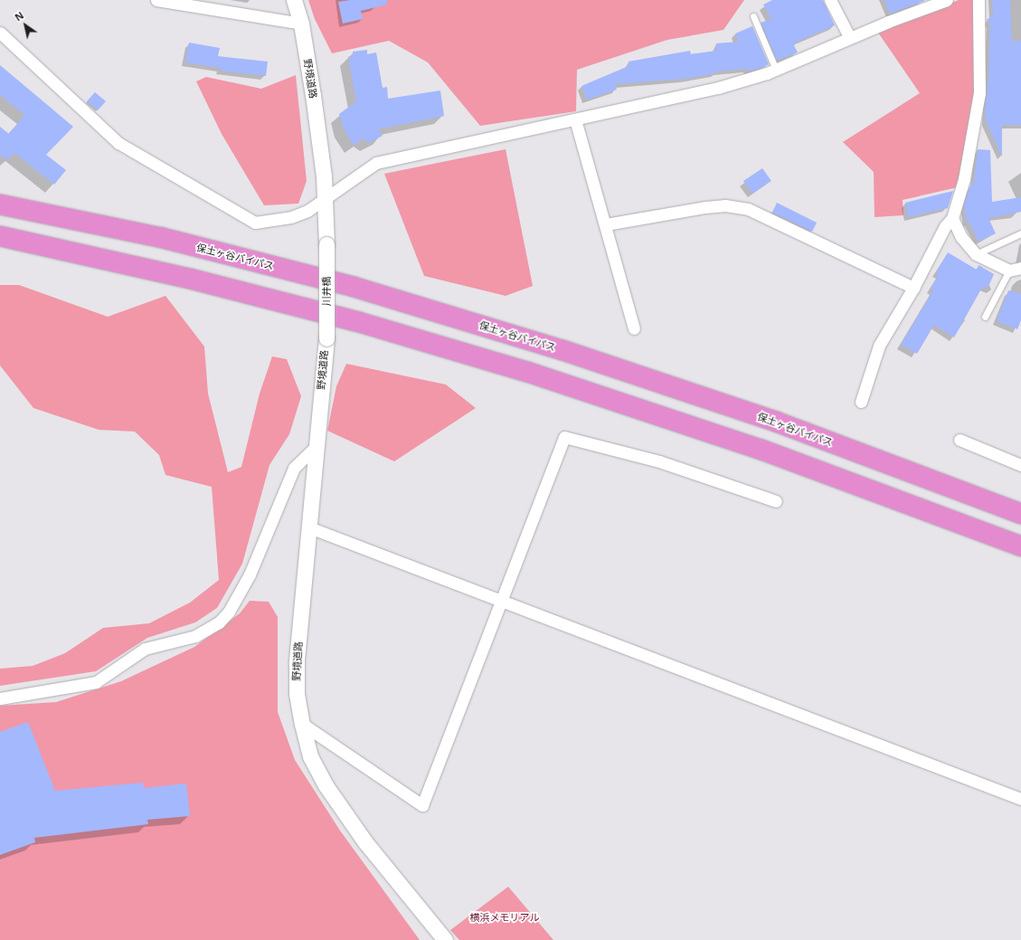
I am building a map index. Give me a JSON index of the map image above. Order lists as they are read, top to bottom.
{
  "streets": {
    "highway": ["保土ヶ谷バイパス"],
    "street": ["野境道路", "川井橋"]
  },
  "crossings": [
    ["野境道路", "川井橋"]
  ],
  "parks": ["横浜メモリアル"],
  "north": "top left"
}
